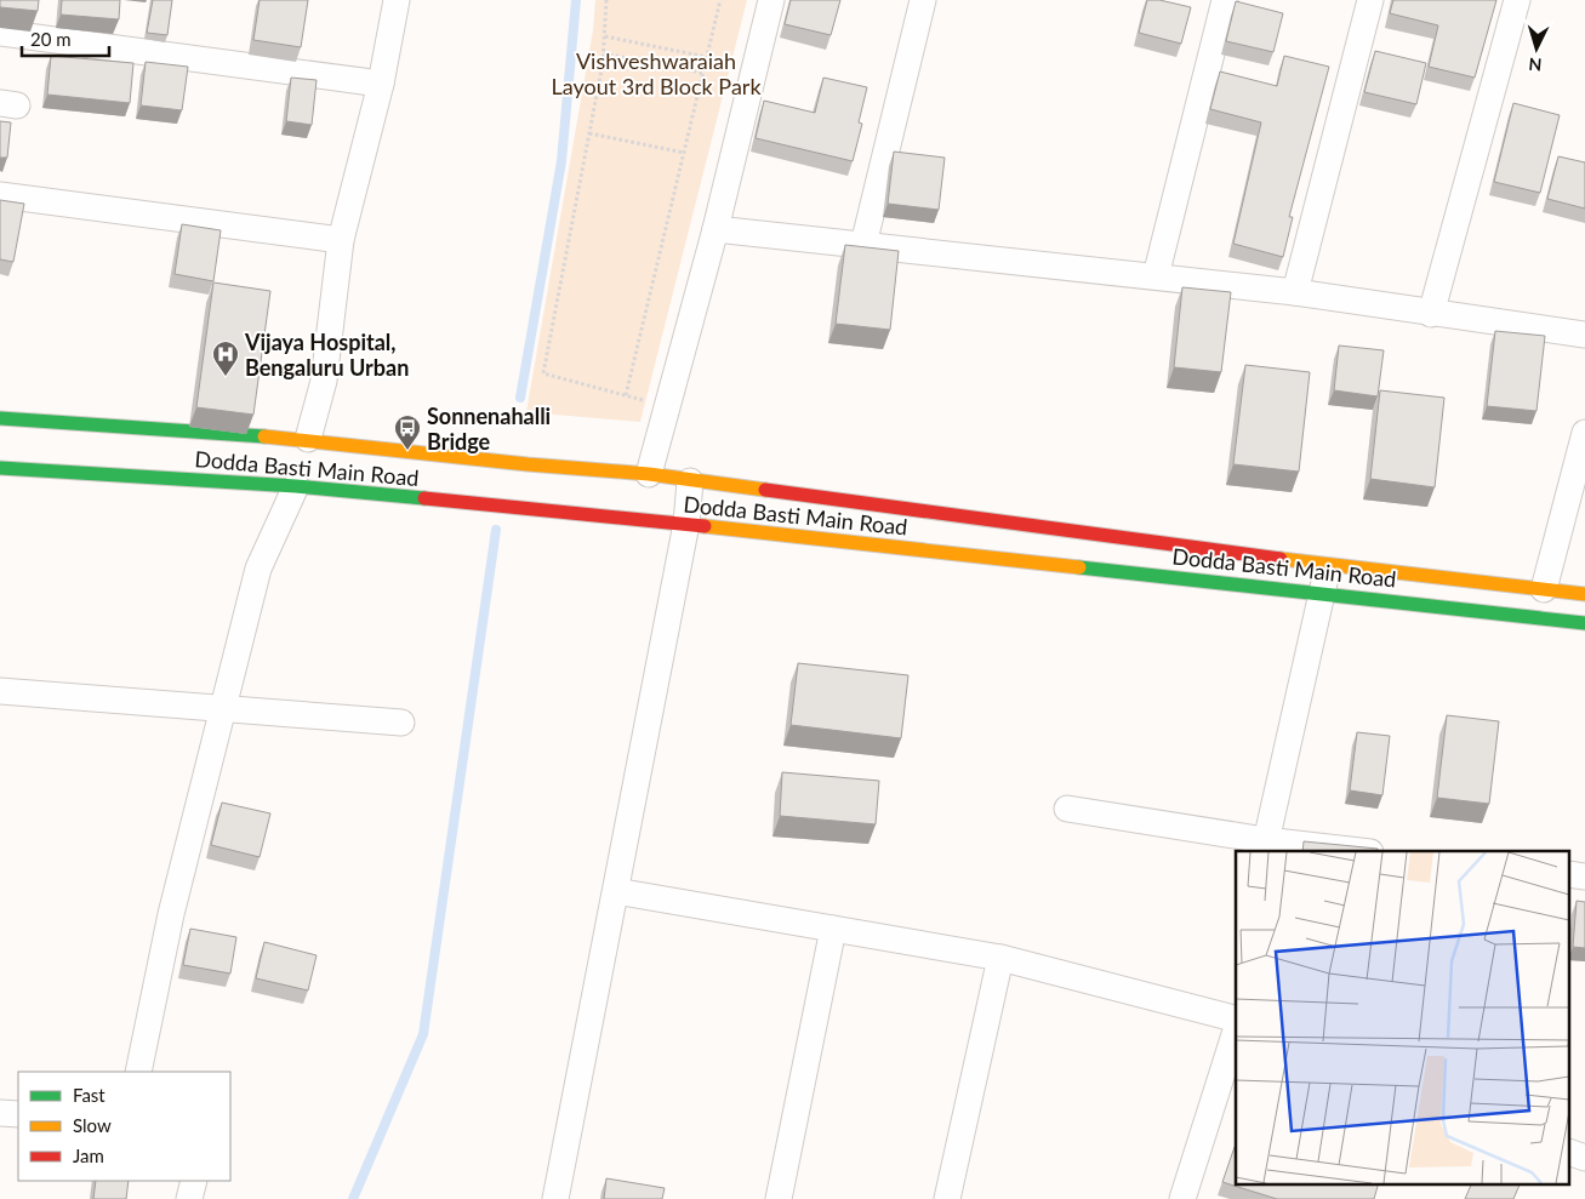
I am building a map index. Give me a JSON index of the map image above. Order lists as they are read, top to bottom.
{
  "streets": {
    "street": ["Dodda Basti Main Road"]
  },
  "parks": ["Vishveshwaraiah Layout 3rd Block Park"],
  "places": {
    "hospital": ["Vijaya Hospital, Bengaluru Urban"],
    "bus stop": ["Sonnenahalli Bridge"]
  },
  "legend": ["Fast", "Slow", "Jam"],
  "scale_bar": "20 m",
  "north": "bottom"
}
